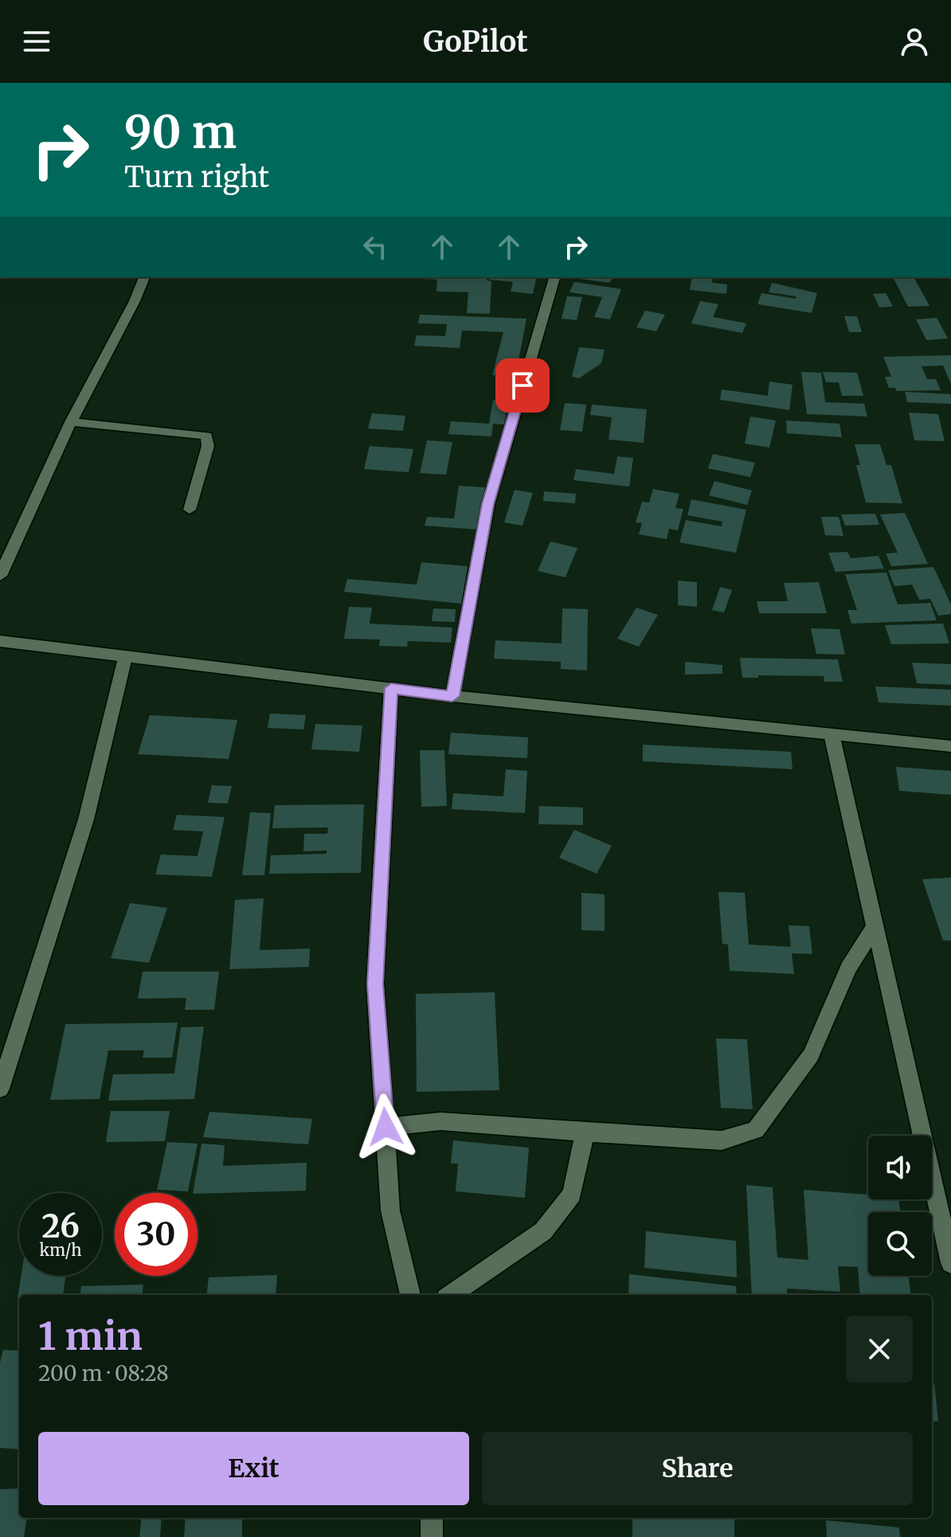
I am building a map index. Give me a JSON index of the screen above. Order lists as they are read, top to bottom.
{
  "page": {
    "header": "GoPilot",
    "turn": ["90 m", "Turn right"],
    "speed": "26 km/h",
    "limit": "30",
    "heading": ["1 min", "200 m · 08:28"],
    "buttons": ["Exit", "Share"]
  }
}
